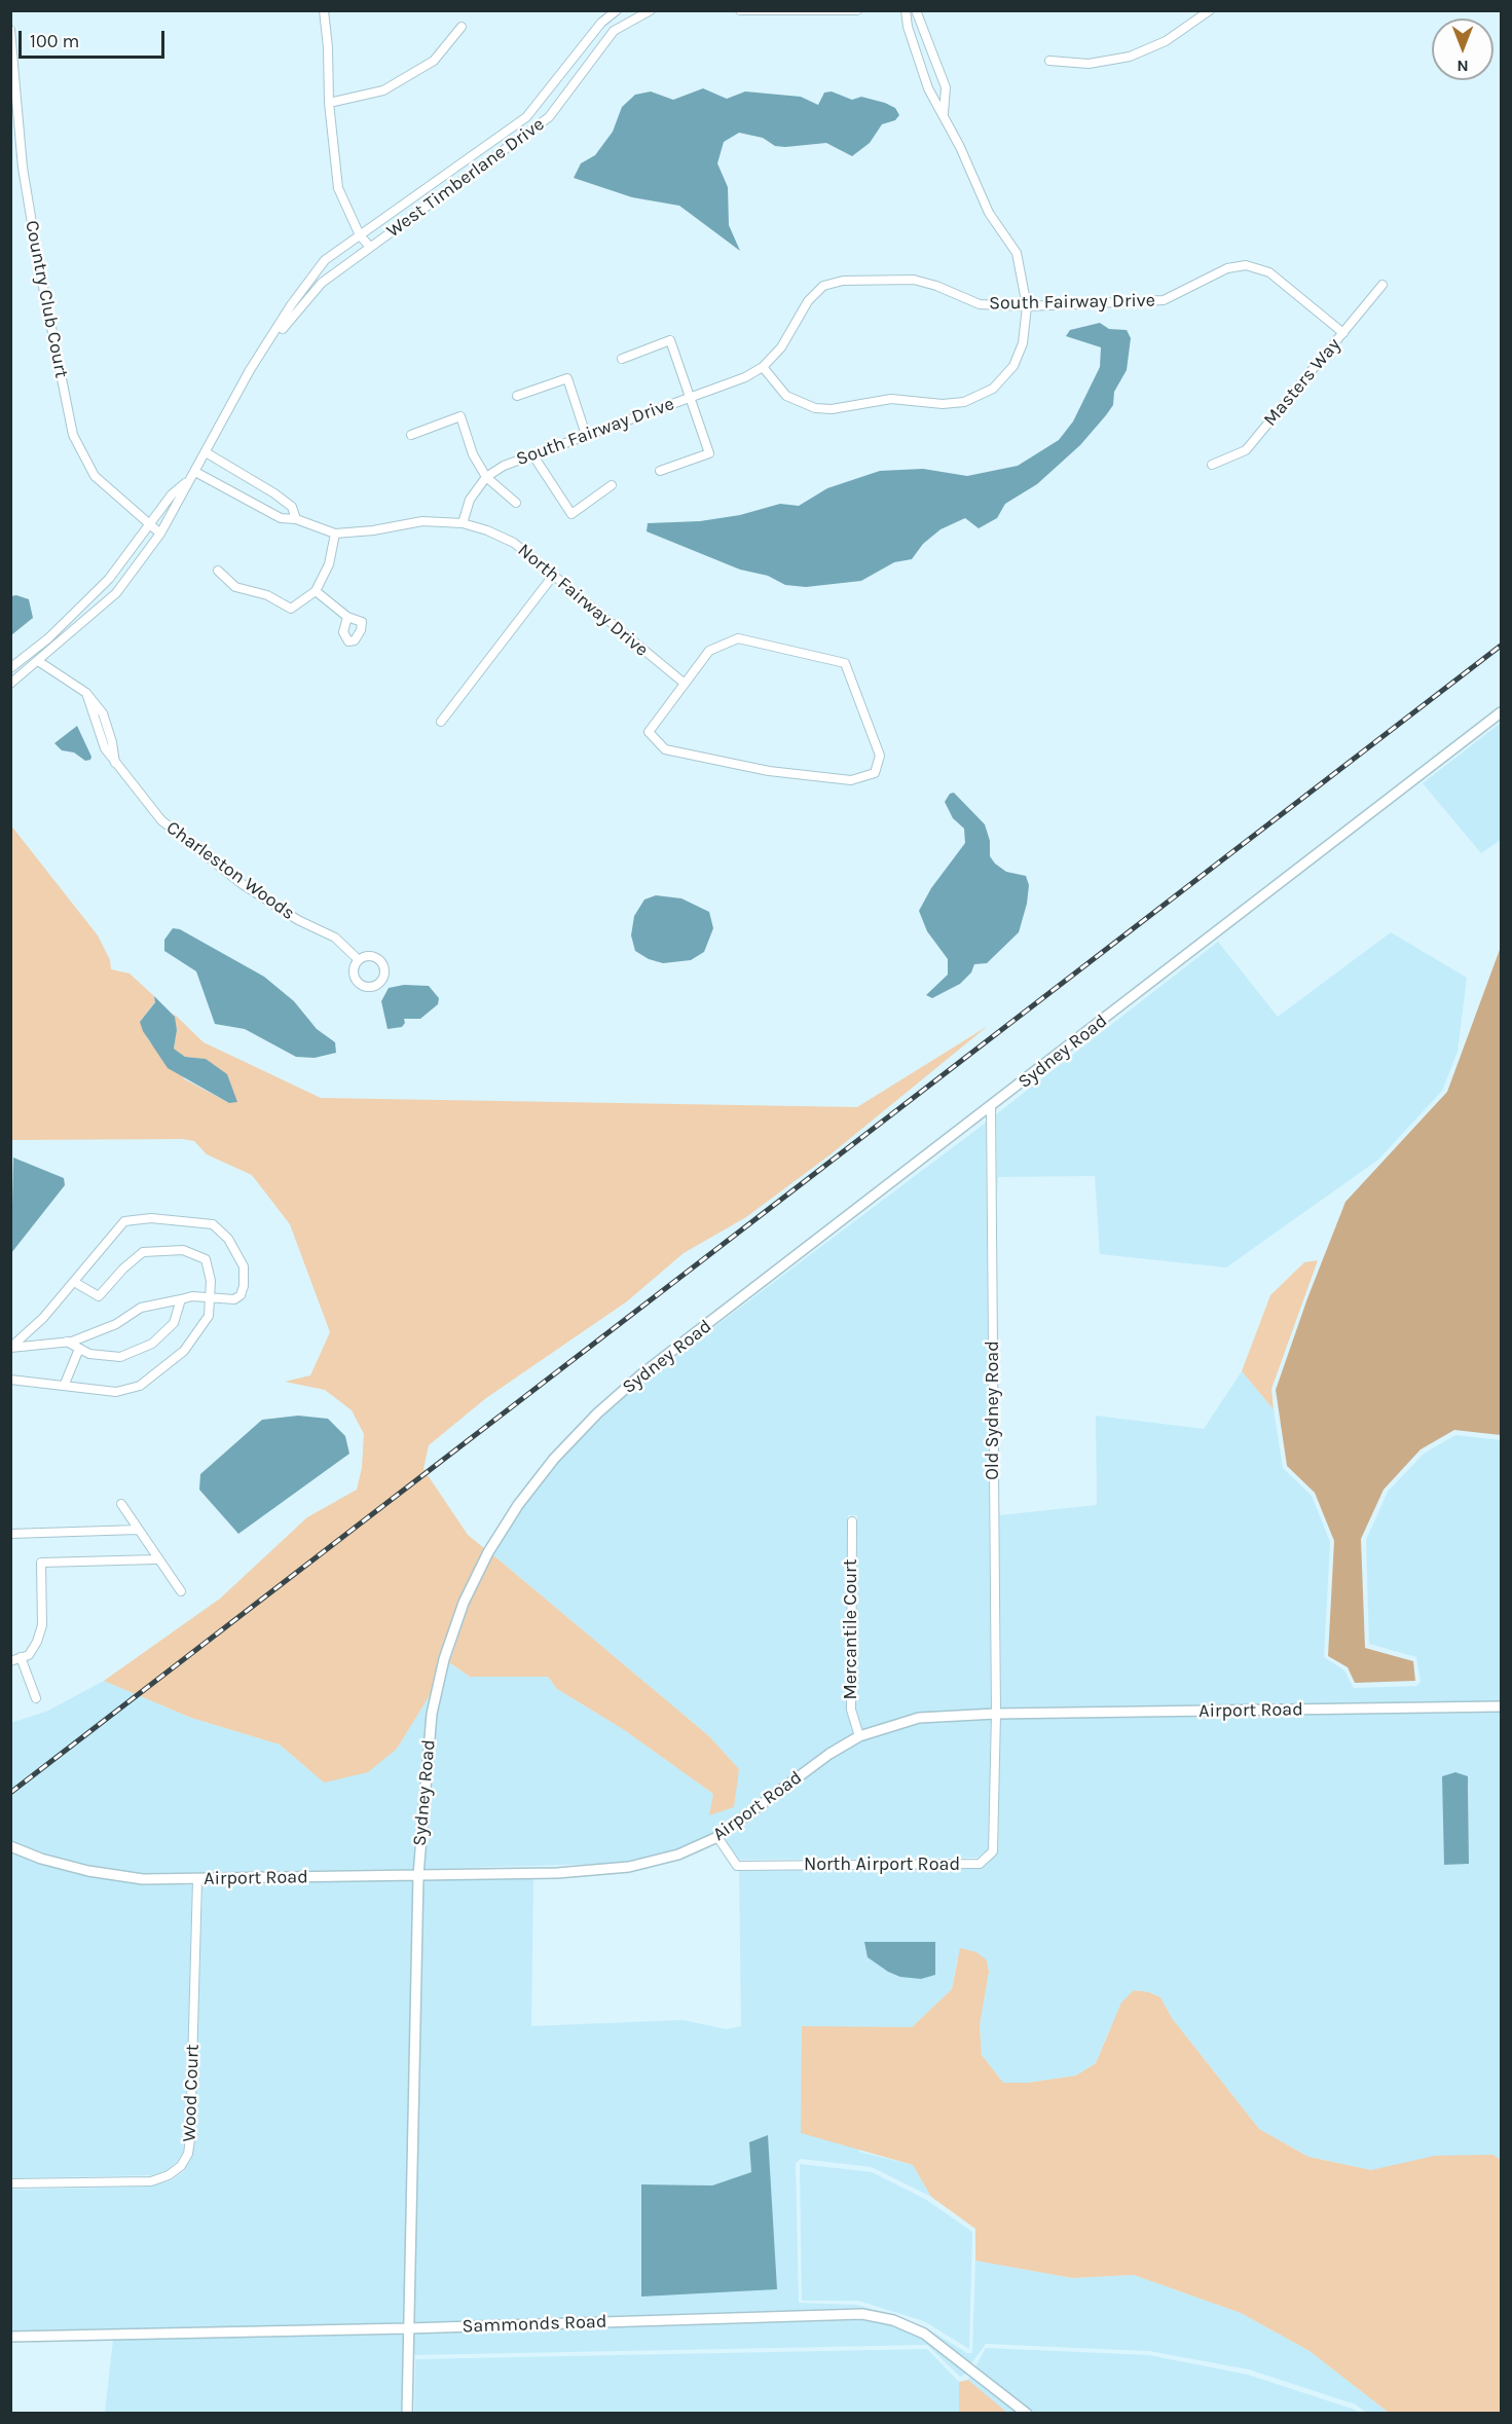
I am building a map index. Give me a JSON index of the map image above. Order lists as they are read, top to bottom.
{
  "streets": {
    "street": [
      "West Timberlane Drive",
      "Country Club Court",
      "South Fairway Drive",
      "Masters Way",
      "North Fairway Drive",
      "Charleston Woods",
      "Sydney Road",
      "Old Sydney Road",
      "Mercantile Court",
      "Airport Road",
      "North Airport Road",
      "Wood Court",
      "Sammonds Road"
    ]
  },
  "crossings": [
    ["West Timberlane Drive", "Country Club Court"],
    ["West Timberlane Drive", "North Fairway Drive"],
    ["West Timberlane Drive", "Charleston Woods"],
    ["South Fairway Drive", "Masters Way"],
    ["South Fairway Drive", "North Fairway Drive"],
    ["Sydney Road", "Old Sydney Road"],
    ["Sydney Road", "Airport Road"],
    ["Sydney Road", "Sammonds Road"],
    ["Old Sydney Road", "Airport Road"],
    ["Old Sydney Road", "North Airport Road"],
    ["Mercantile Court", "Airport Road"],
    ["Airport Road", "North Airport Road"],
    ["Airport Road", "Wood Court"]
  ],
  "scale_bar": "100 m",
  "north": "bottom"
}
